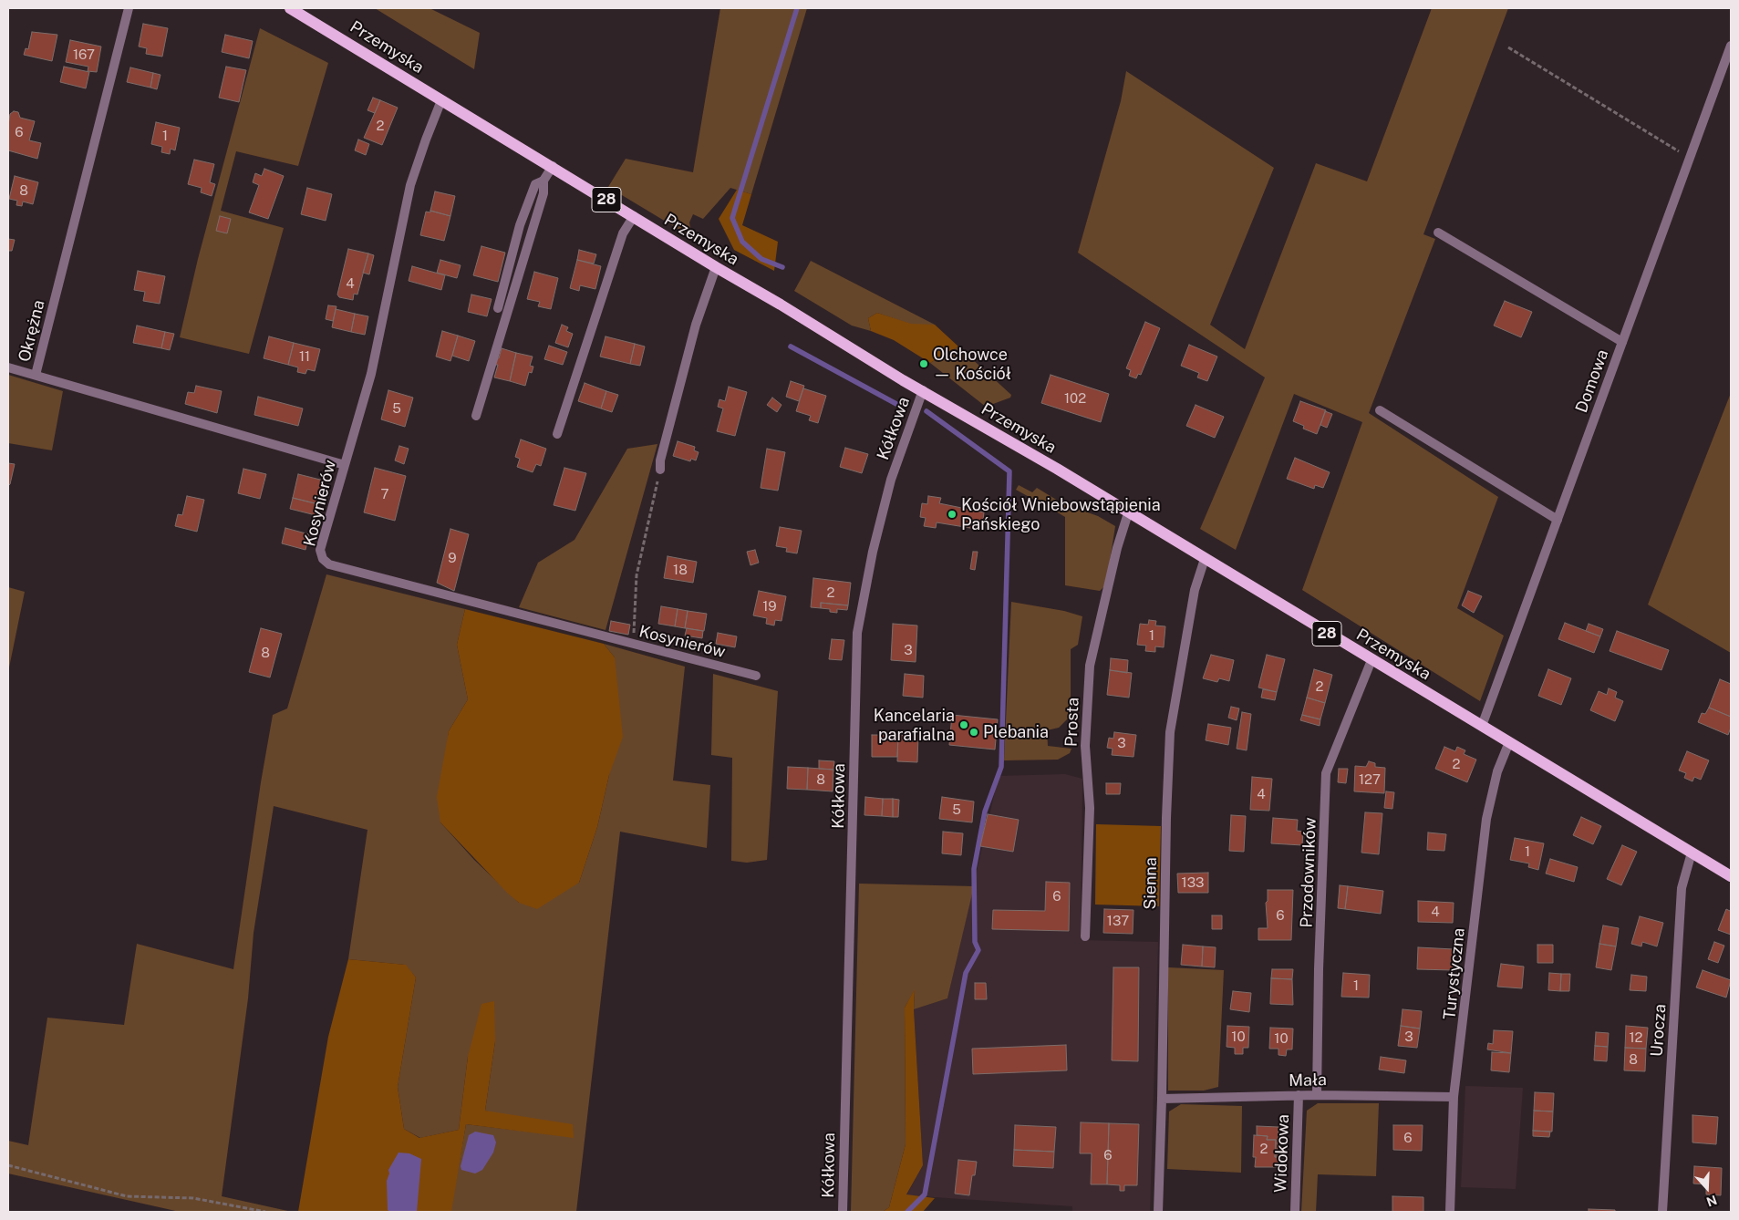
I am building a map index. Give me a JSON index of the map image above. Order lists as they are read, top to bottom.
{
  "streets": {
    "main road": ["Przemyska", "28"],
    "street": [
      "Okrężna",
      "Domowa",
      "Kółkowa",
      "Kosynierów",
      "Prosta",
      "Przodowników",
      "Sienna",
      "Turystyczna",
      "Urocza",
      "Mała",
      "Widokowa"
    ]
  },
  "crossings": [
    ["Przemyska", "Domowa"],
    ["Przemyska", "Kółkowa"],
    ["Przemyska", "Kosynierów"],
    ["Przemyska", "Prosta"],
    ["Przemyska", "Przodowników"],
    ["Przemyska", "Sienna"],
    ["Przemyska", "Turystyczna"],
    ["Przemyska", "Urocza"],
    ["Okrężna", "Kosynierów"],
    ["Przodowników", "Mała"],
    ["Sienna", "Mała"],
    ["Turystyczna", "Mała"],
    ["Mała", "Widokowa"]
  ],
  "places": [
    "Olchowce — Kościół",
    "Kościół Wniebowstąpienia Pańskiego",
    "Kancelaria parafialna",
    "Plebania"
  ],
  "house_numbers": [
    "167",
    "2",
    "6",
    "1",
    "8",
    "4",
    "11",
    "102",
    "5",
    "7",
    "9",
    "18",
    "2",
    "19",
    "1",
    "3",
    "8",
    "2",
    "3",
    "2",
    "8",
    "127",
    "4",
    "5",
    "1",
    "133",
    "6",
    "4",
    "6",
    "137",
    "1",
    "10",
    "3",
    "12",
    "10",
    "8",
    "6",
    "2",
    "6"
  ],
  "north": "bottom"
}
